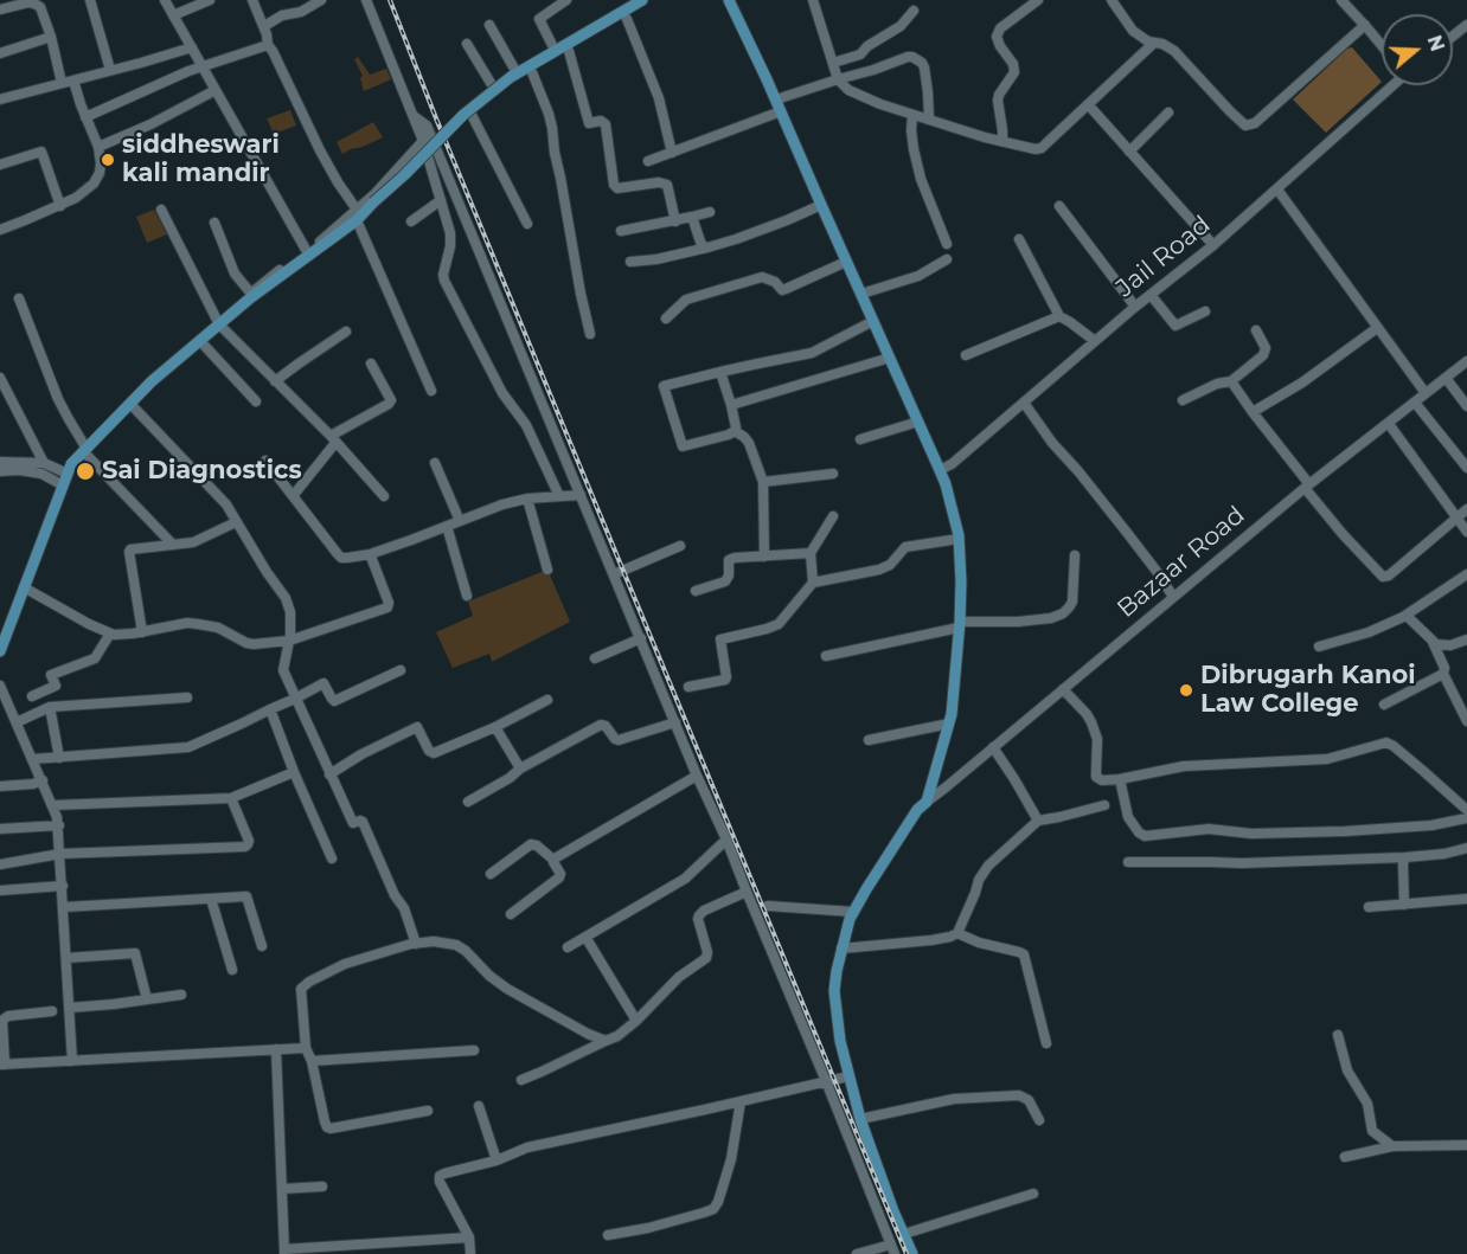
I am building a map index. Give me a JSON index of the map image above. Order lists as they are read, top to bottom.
{
  "streets": {
    "street": ["Jail Road", "Bazaar Road"]
  },
  "places": ["siddheswari kali mandir", "Sai Diagnostics", "Dibrugarh Kanoi Law College"],
  "north": "right"
}
